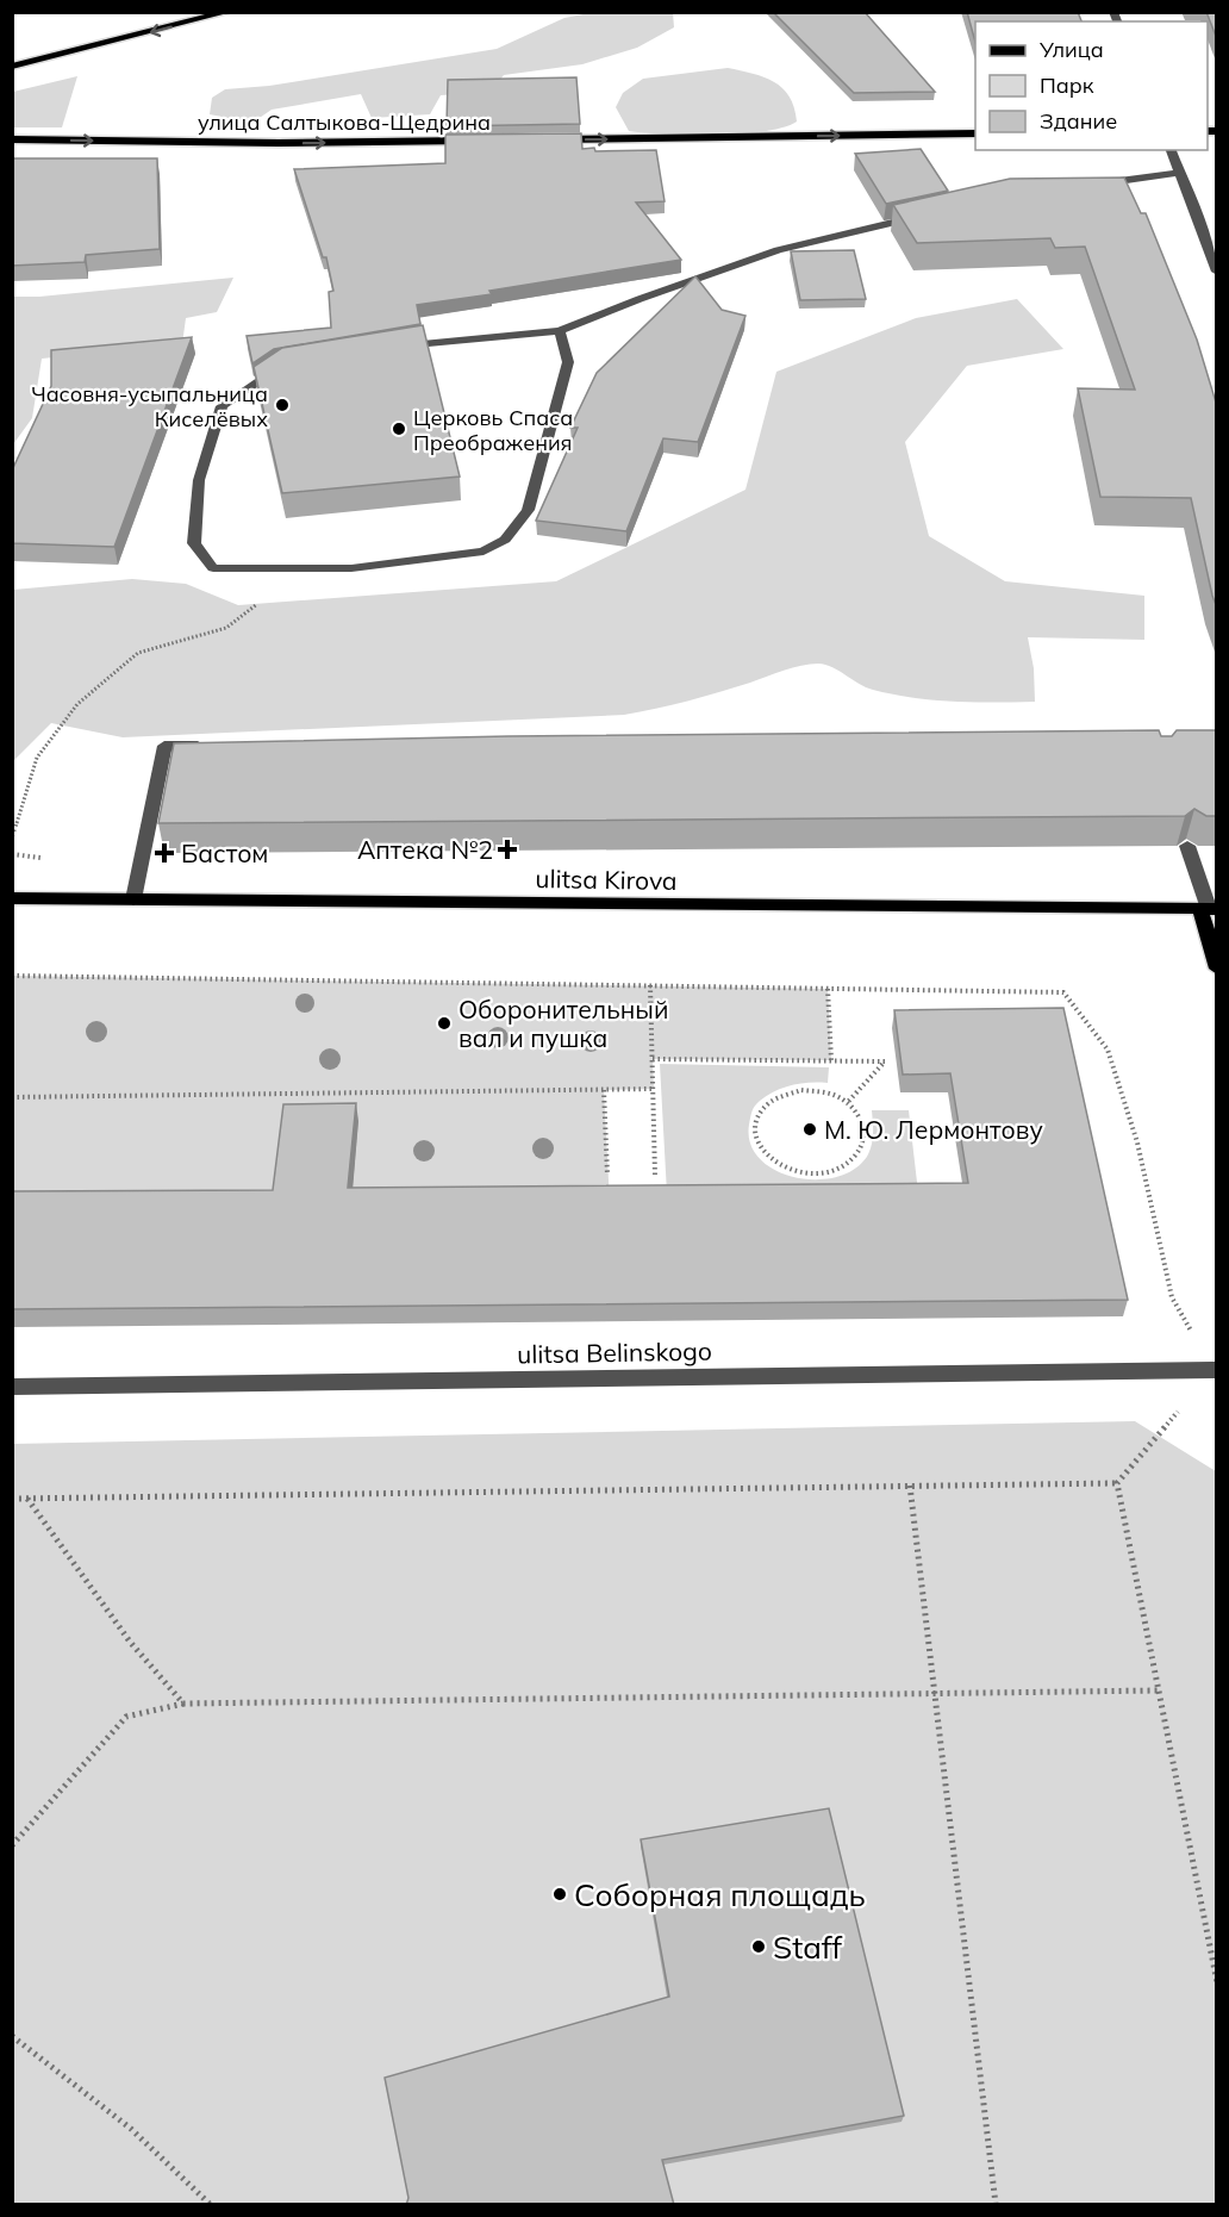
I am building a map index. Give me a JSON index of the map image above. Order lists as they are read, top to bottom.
{
  "streets": {
    "main road": ["улица Салтыкова-Щедрина", "ulitsa Kirova"],
    "street": ["ulitsa Belinskogo"]
  },
  "places": {
    "other": [
      "Часовня-усыпальница Киселёвых",
      "Церковь Спаса Преображения",
      "Оборонительный вал и пушка",
      "М. Ю. Лермонтову",
      "Соборная площадь",
      "Staff"
    ],
    "health": ["Аптека №2", "Бастом"]
  },
  "legend": ["Улица", "Парк", "Здание"]
}
